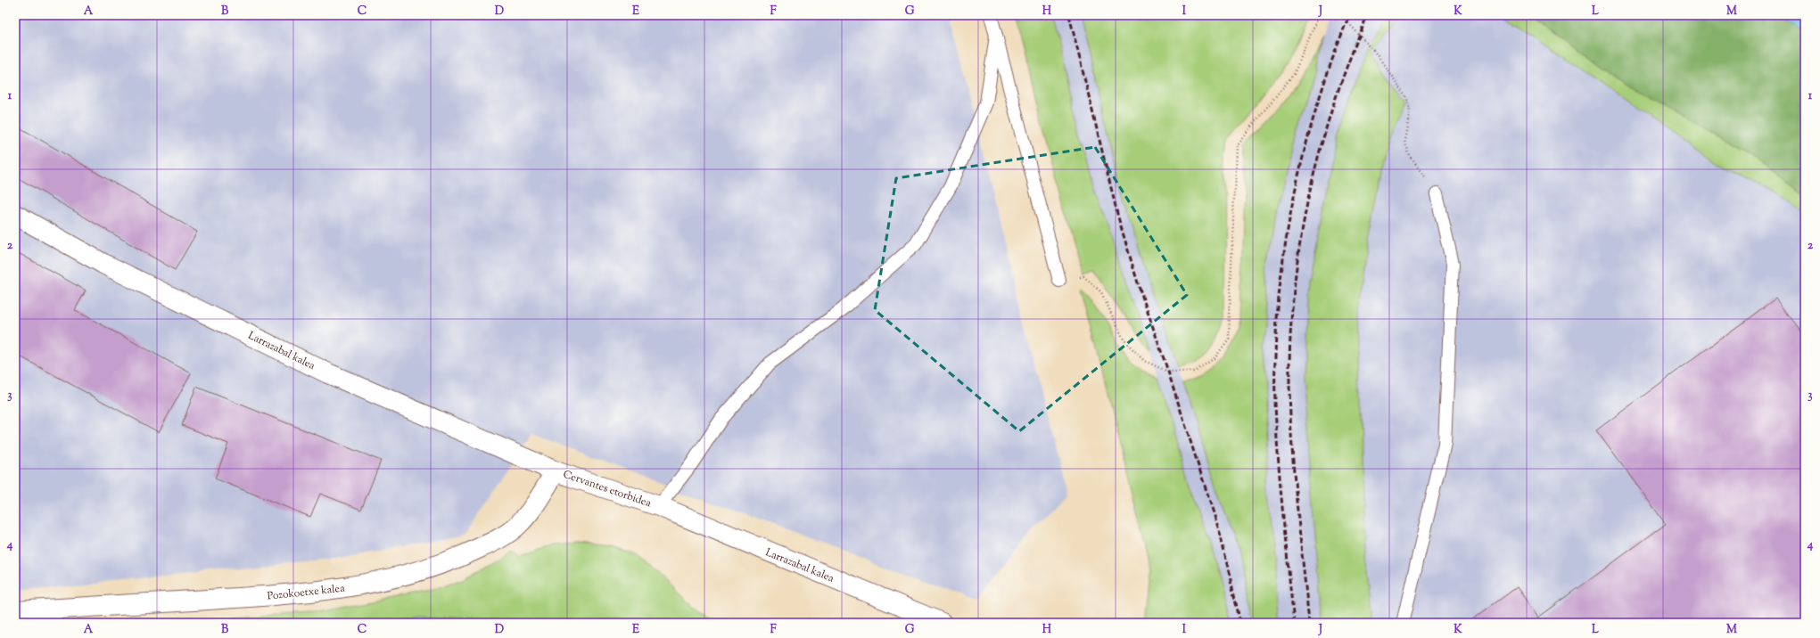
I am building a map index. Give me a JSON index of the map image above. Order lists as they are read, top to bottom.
{
  "streets": {
    "street": ["Larrazabal kalea", "Cervantes etorbidea", "Pozokoetxe kalea"]
  },
  "crossings": [
    ["Larrazabal kalea", "Cervantes etorbidea"],
    ["Larrazabal kalea", "Pozokoetxe kalea"],
    ["Cervantes etorbidea", "Pozokoetxe kalea"]
  ],
  "grid": {
    "columns": [
      "A",
      "B",
      "C",
      "D",
      "E",
      "F",
      "G",
      "H",
      "I",
      "J",
      "K",
      "L",
      "M"
    ],
    "rows": [
      "1",
      "2",
      "3",
      "4"
    ]
  }
}
